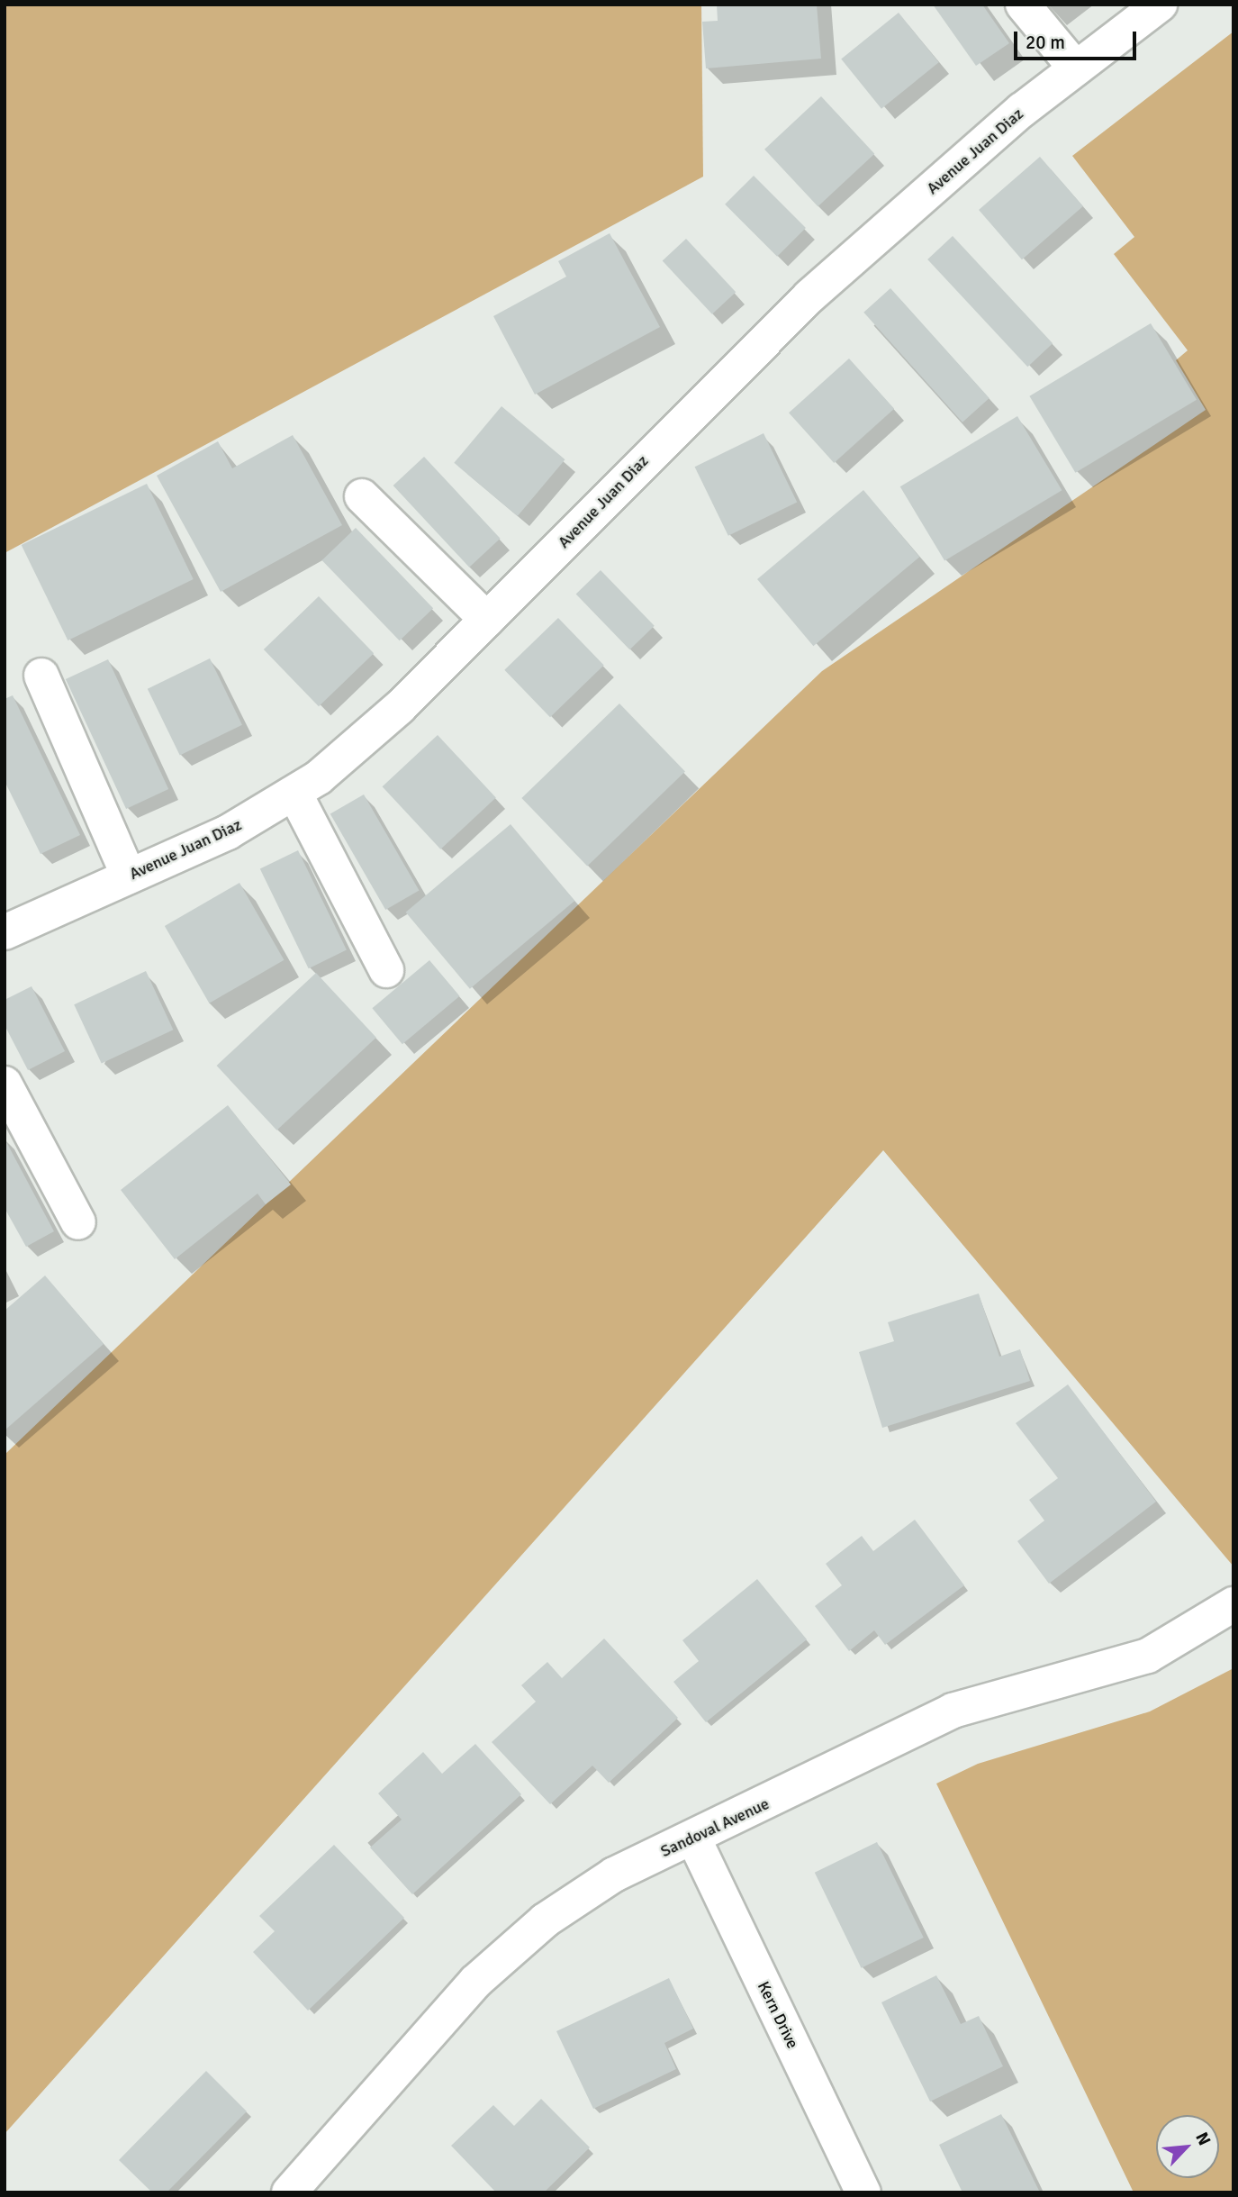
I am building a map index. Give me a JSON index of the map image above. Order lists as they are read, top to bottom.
{
  "streets": {
    "street": ["Avenue Juan Diaz", "Sandoval Avenue", "Kern Drive"]
  },
  "crossings": [
    ["Sandoval Avenue", "Kern Drive"]
  ],
  "scale_bar": "20 m",
  "north": "top right"
}
